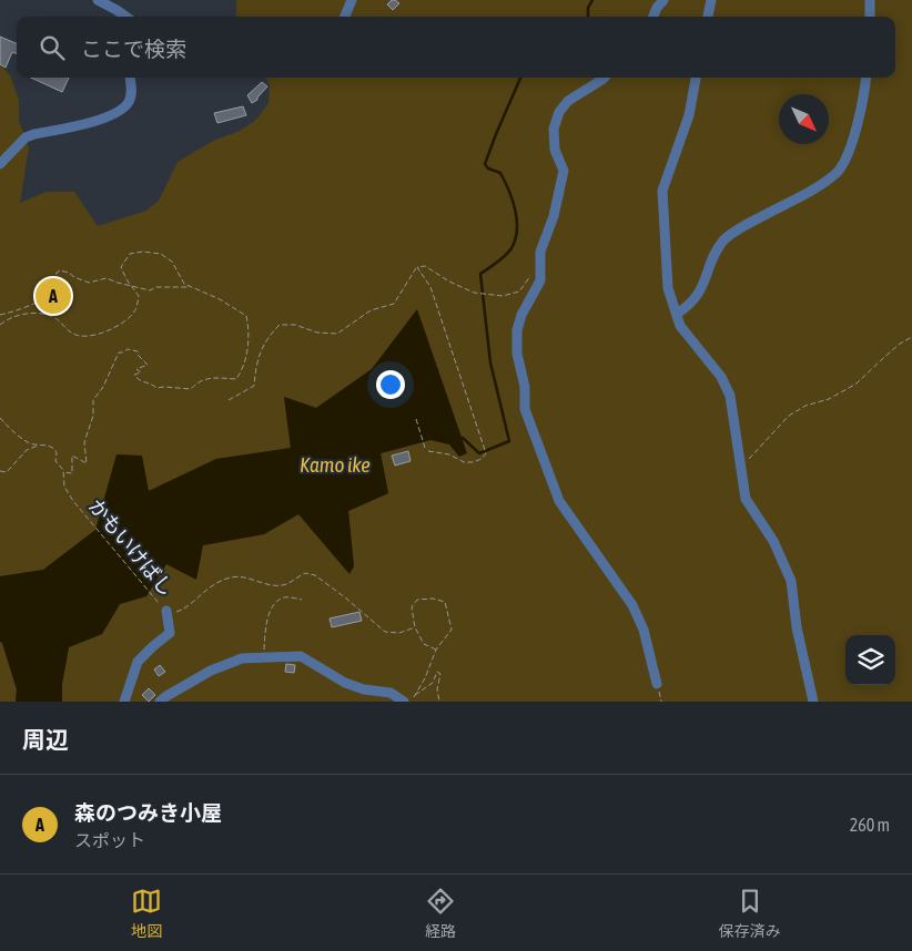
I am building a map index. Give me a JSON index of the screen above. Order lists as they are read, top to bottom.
{
  "streets": {
    "path": ["かもいけばし"]
  },
  "water": ["Kamo ike"],
  "north": "bottom right",
  "page": {
    "search": "ここで検索",
    "pins": "A",
    "heading": "周辺",
    "list": [
      {
        "mark": "A",
        "name": "森のつみき小屋",
        "note": "スポット",
        "value": "260 m"
      }
    ],
    "nav": ["地図", "経路", "保存済み"]
  }
}
